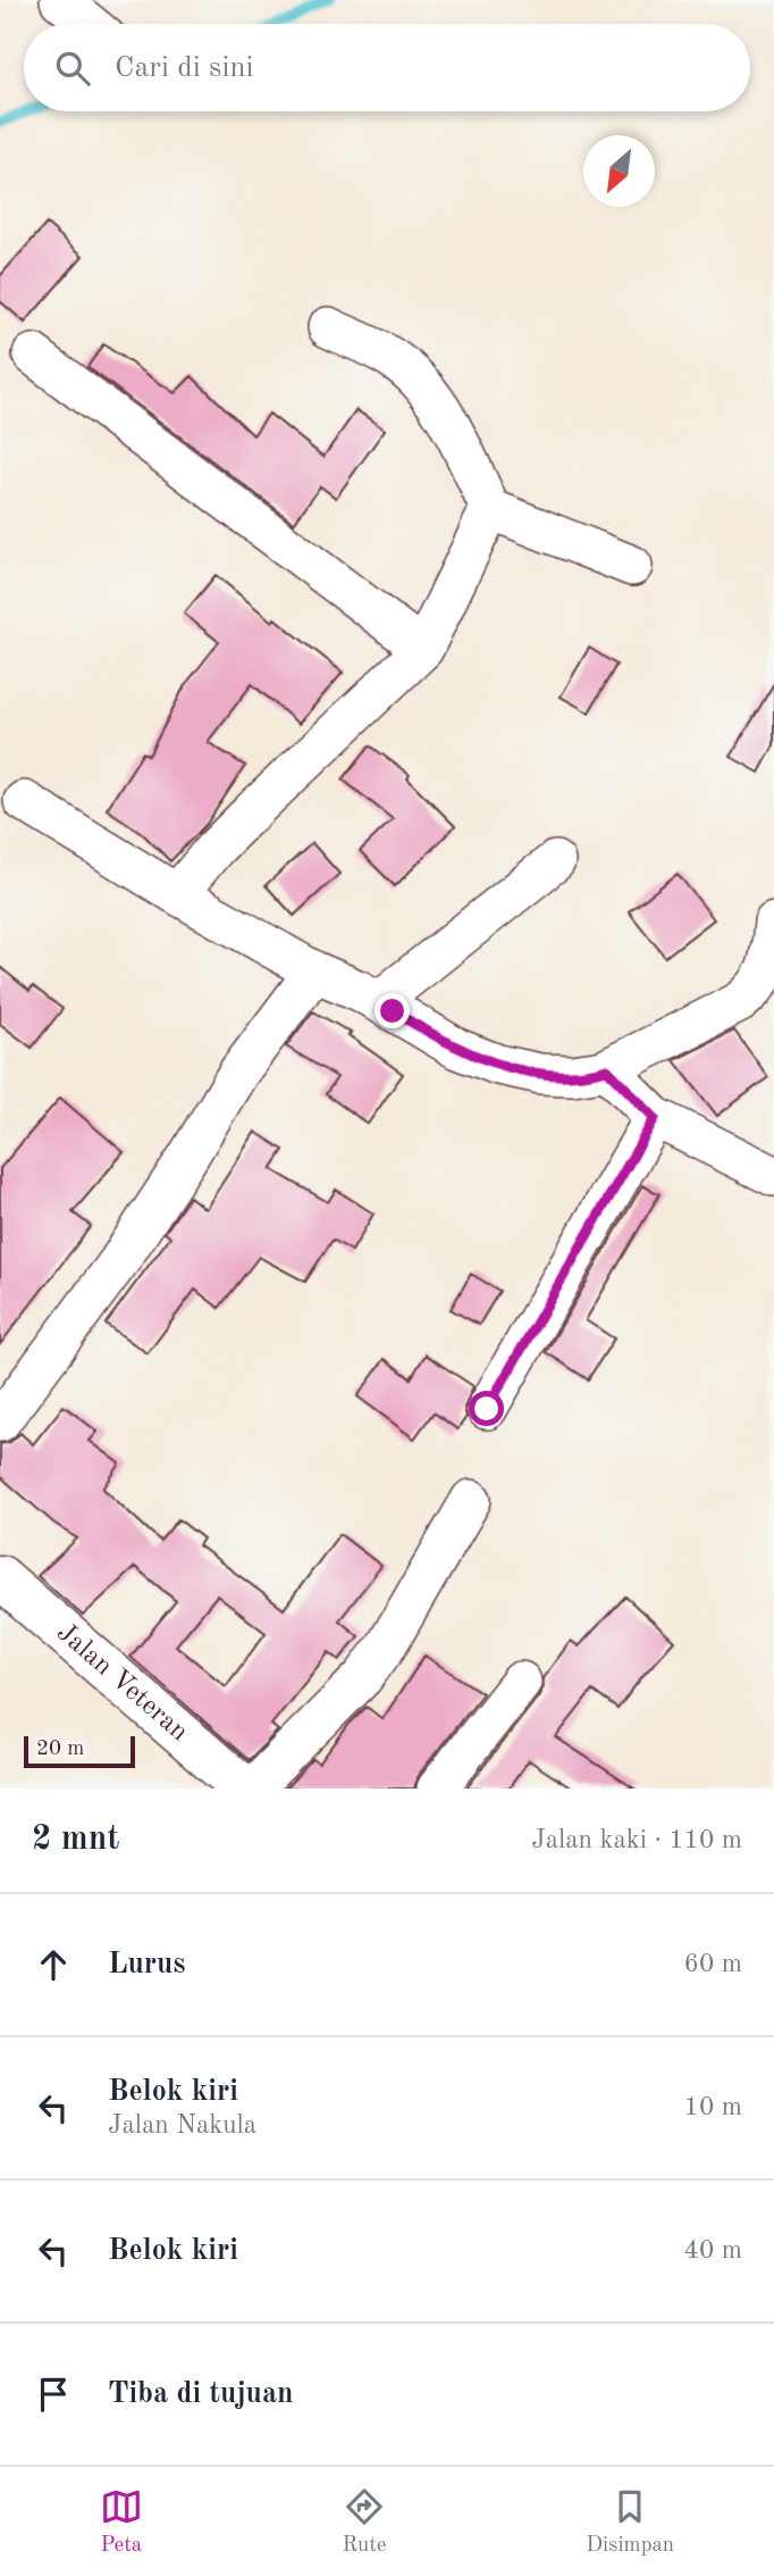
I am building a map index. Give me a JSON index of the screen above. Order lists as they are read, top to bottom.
{
  "streets": {
    "street": ["Jalan Veteran"]
  },
  "scale_bar": "20 m",
  "north": "bottom left",
  "page": {
    "search": "Cari di sini",
    "scale": "20 m",
    "heading": ["2 mnt", "Jalan kaki · 110 m"],
    "list": [
      ["Lurus", "60 m"],
      ["Belok kiri", "Jalan Nakula", "10 m"],
      ["Belok kiri", "40 m"],
      "Tiba di tujuan"
    ],
    "nav": ["Peta", "Rute", "Disimpan"]
  }
}
